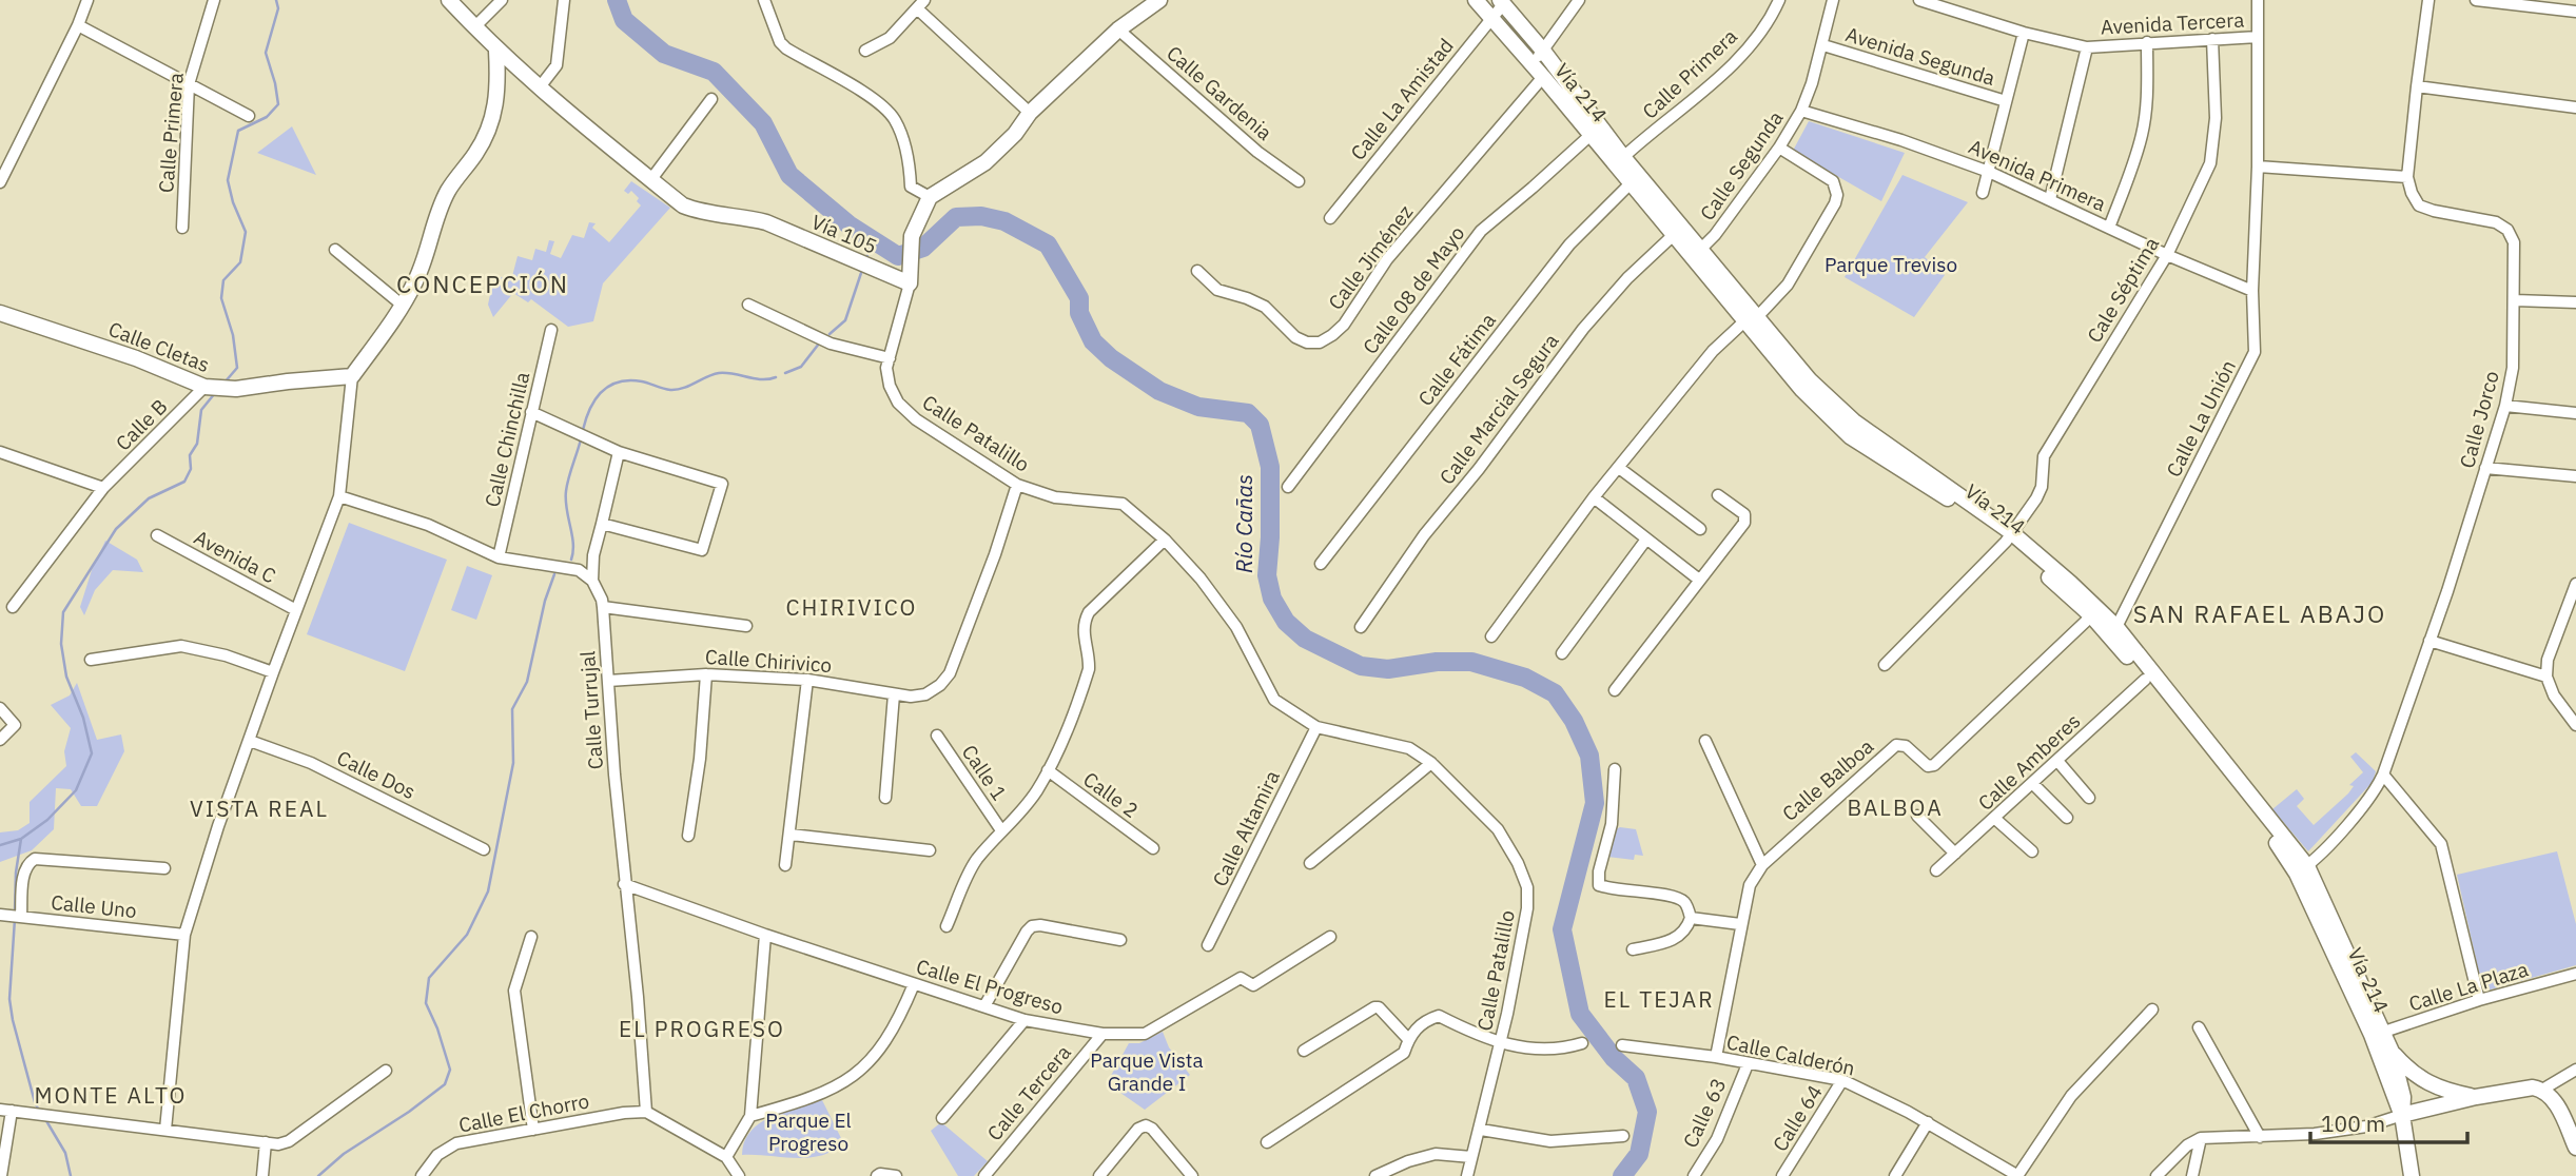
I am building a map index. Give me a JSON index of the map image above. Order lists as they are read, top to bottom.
{
  "streets": {
    "main road": ["Vía 214", "Vía 105", "Calle Cletas"],
    "street": [
      "Avenida Tercera",
      "Avenida Segunda",
      "Calle Primera",
      "Calle Gardenia",
      "Calle La Amistad",
      "Calle Segunda",
      "Avenida Primera",
      "Calle Jiménez",
      "Calle 08 de Mayo",
      "Cale Séptima",
      "Calle Fátima",
      "Calle Marcial Segura",
      "Calle La Unión",
      "Calle Jorco",
      "Calle B",
      "Calle Patalillo",
      "Calle Chinchilla",
      "Avenida C",
      "Calle Chirivico",
      "Calle Turrujal",
      "Calle Amberes",
      "Calle 1",
      "Calle Dos",
      "Calle Balboa",
      "Calle 2",
      "Calle Altamira",
      "Calle Uno",
      "Calle El Progreso",
      "Calle La Plaza",
      "Calle Calderón",
      "Calle Tercera",
      "Calle El Chorro",
      "Calle 63",
      "Calle 64"
    ]
  },
  "crossings": [
    ["Avenida Tercera", "Cale Séptima"],
    ["Avenida Tercera", "Calle La Unión"],
    ["Avenida Segunda", "Calle Segunda"],
    ["Calle Primera", "Vía 214"],
    ["Vía 214", "Calle La Amistad"],
    ["Vía 214", "Calle Segunda"],
    ["Vía 214", "Calle Jiménez"],
    ["Vía 214", "Calle 08 de Mayo"],
    ["Vía 214", "Cale Séptima"],
    ["Vía 214", "Calle Fátima"],
    ["Vía 214", "Calle Marcial Segura"],
    ["Vía 214", "Calle La Unión"],
    ["Vía 214", "Calle Jorco"],
    ["Vía 214", "Calle Amberes"],
    ["Vía 214", "Calle Balboa"],
    ["Vía 214", "Calle La Plaza"],
    ["Calle Segunda", "Avenida Primera"],
    ["Avenida Primera", "Cale Séptima"],
    ["Avenida Primera", "Calle La Unión"],
    ["Vía 105", "Calle Patalillo"],
    ["Calle Cletas", "Calle B"],
    ["Calle Patalillo", "Calle Chirivico"],
    ["Calle Patalillo", "Calle Altamira"],
    ["Calle Chirivico", "Calle Turrujal"],
    ["Calle Turrujal", "Calle El Progreso"],
    ["Calle Turrujal", "Calle El Chorro"],
    ["Calle Balboa", "Calle Calderón"],
    ["Calle El Progreso", "Calle Tercera"],
    ["Calle Calderón", "Calle 63"],
    ["Calle Calderón", "Calle 64"]
  ],
  "districts": [
    "CONCEPCIÓN",
    "CHIRIVICO",
    "SAN RAFAEL ABAJO",
    "BALBOA",
    "VISTA REAL",
    "EL TEJAR",
    "EL PROGRESO",
    "MONTE ALTO"
  ],
  "water": ["Río Cañas"],
  "parks": ["Parque Treviso", "Parque Vista Grande I", "Parque El Progreso"],
  "scale_bar": "100 m"
}
